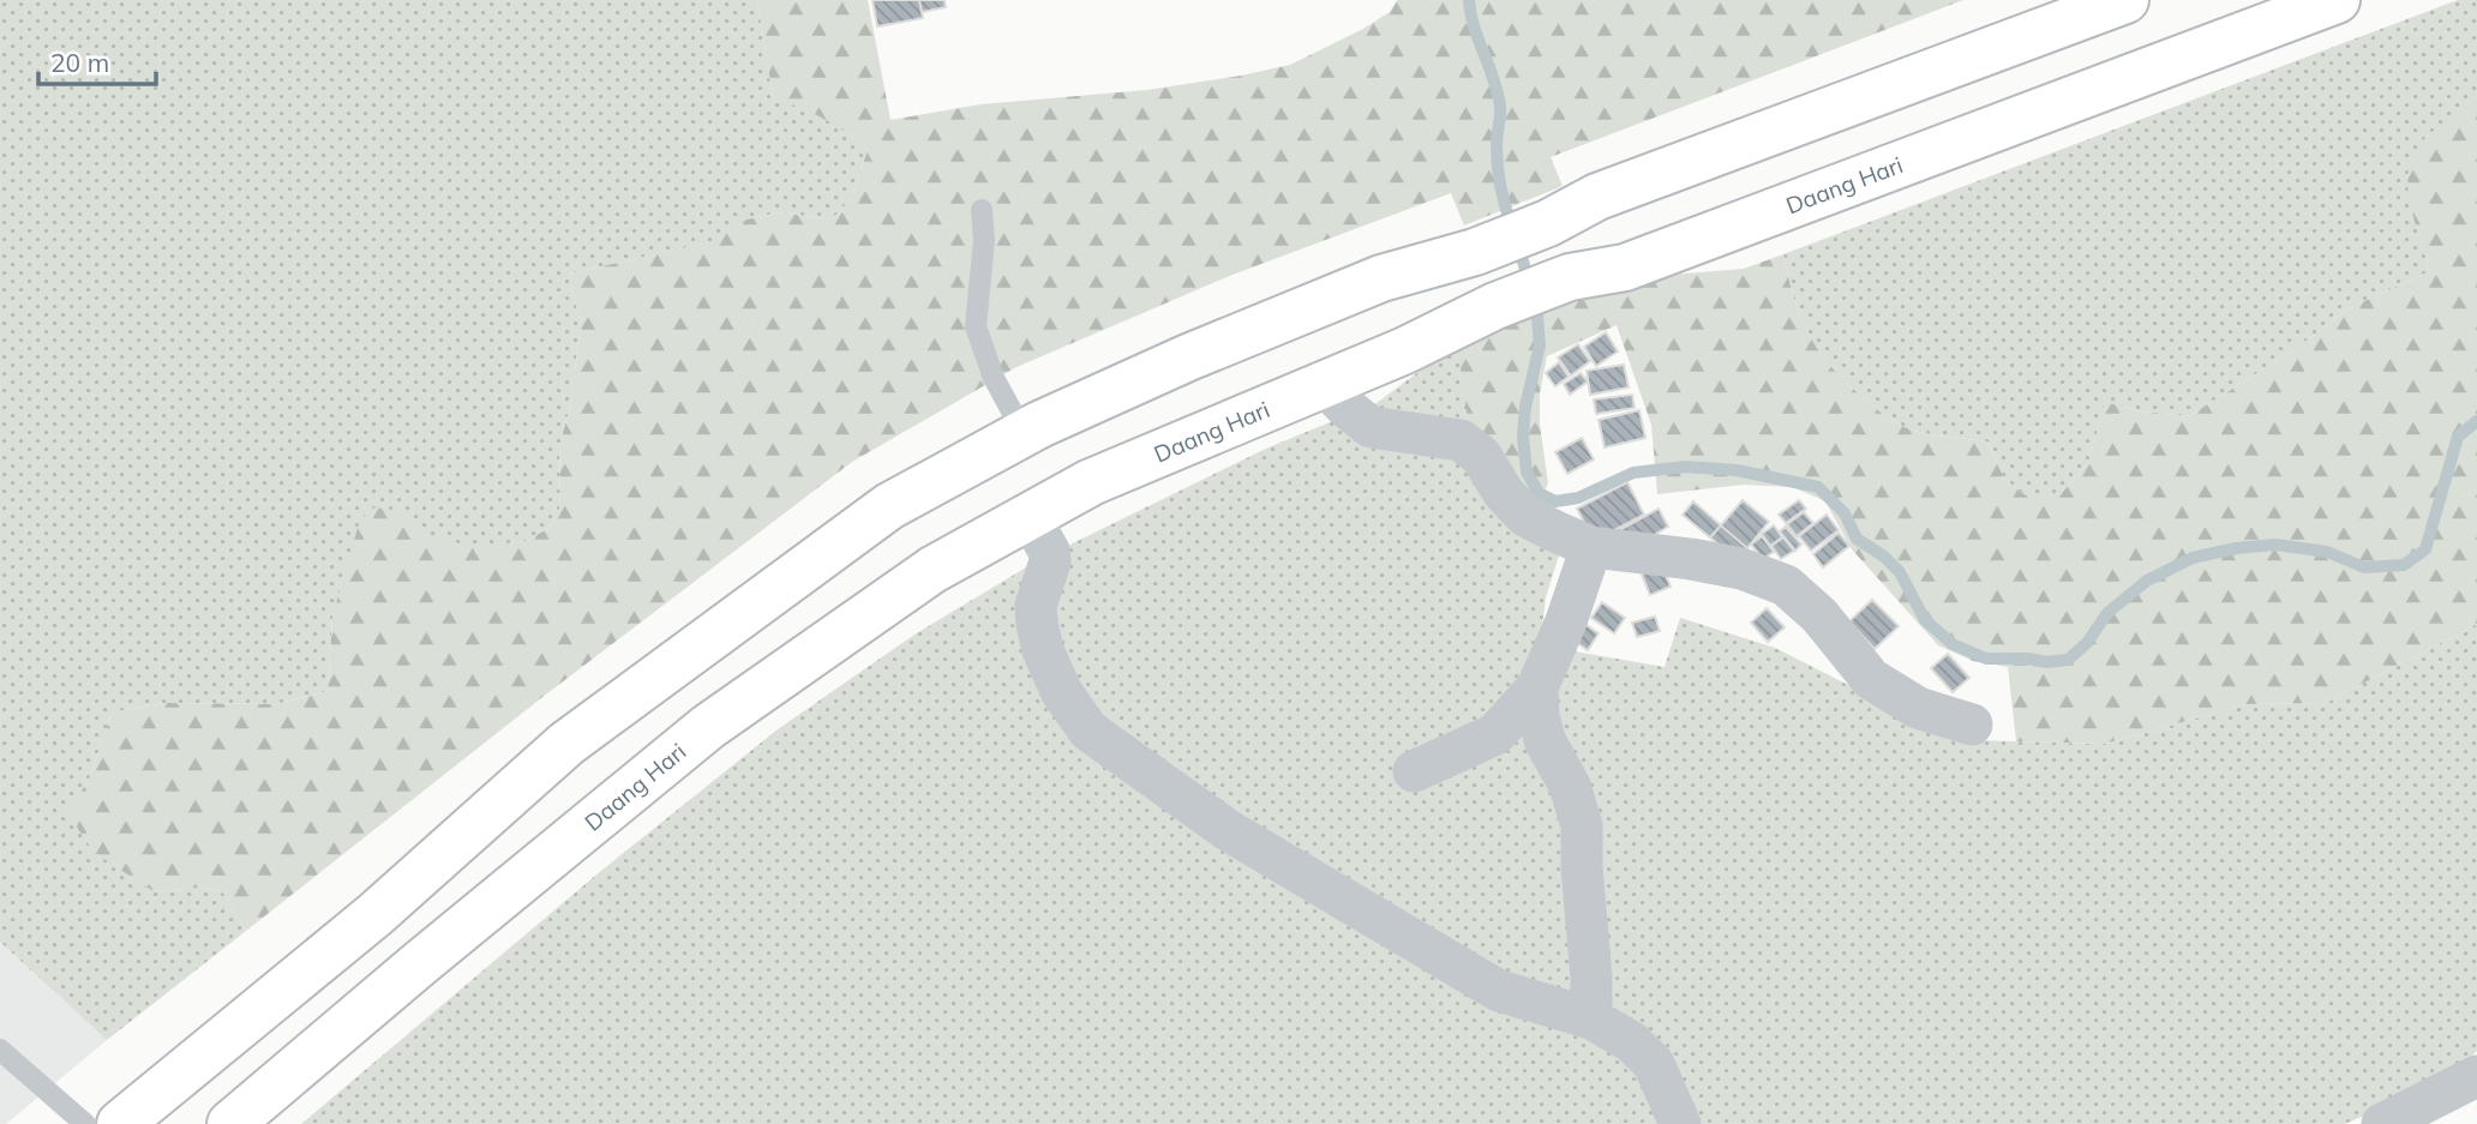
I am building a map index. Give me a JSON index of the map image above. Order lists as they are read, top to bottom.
{
  "streets": {
    "main road": ["Daang Hari"]
  },
  "scale_bar": "20 m"
}
